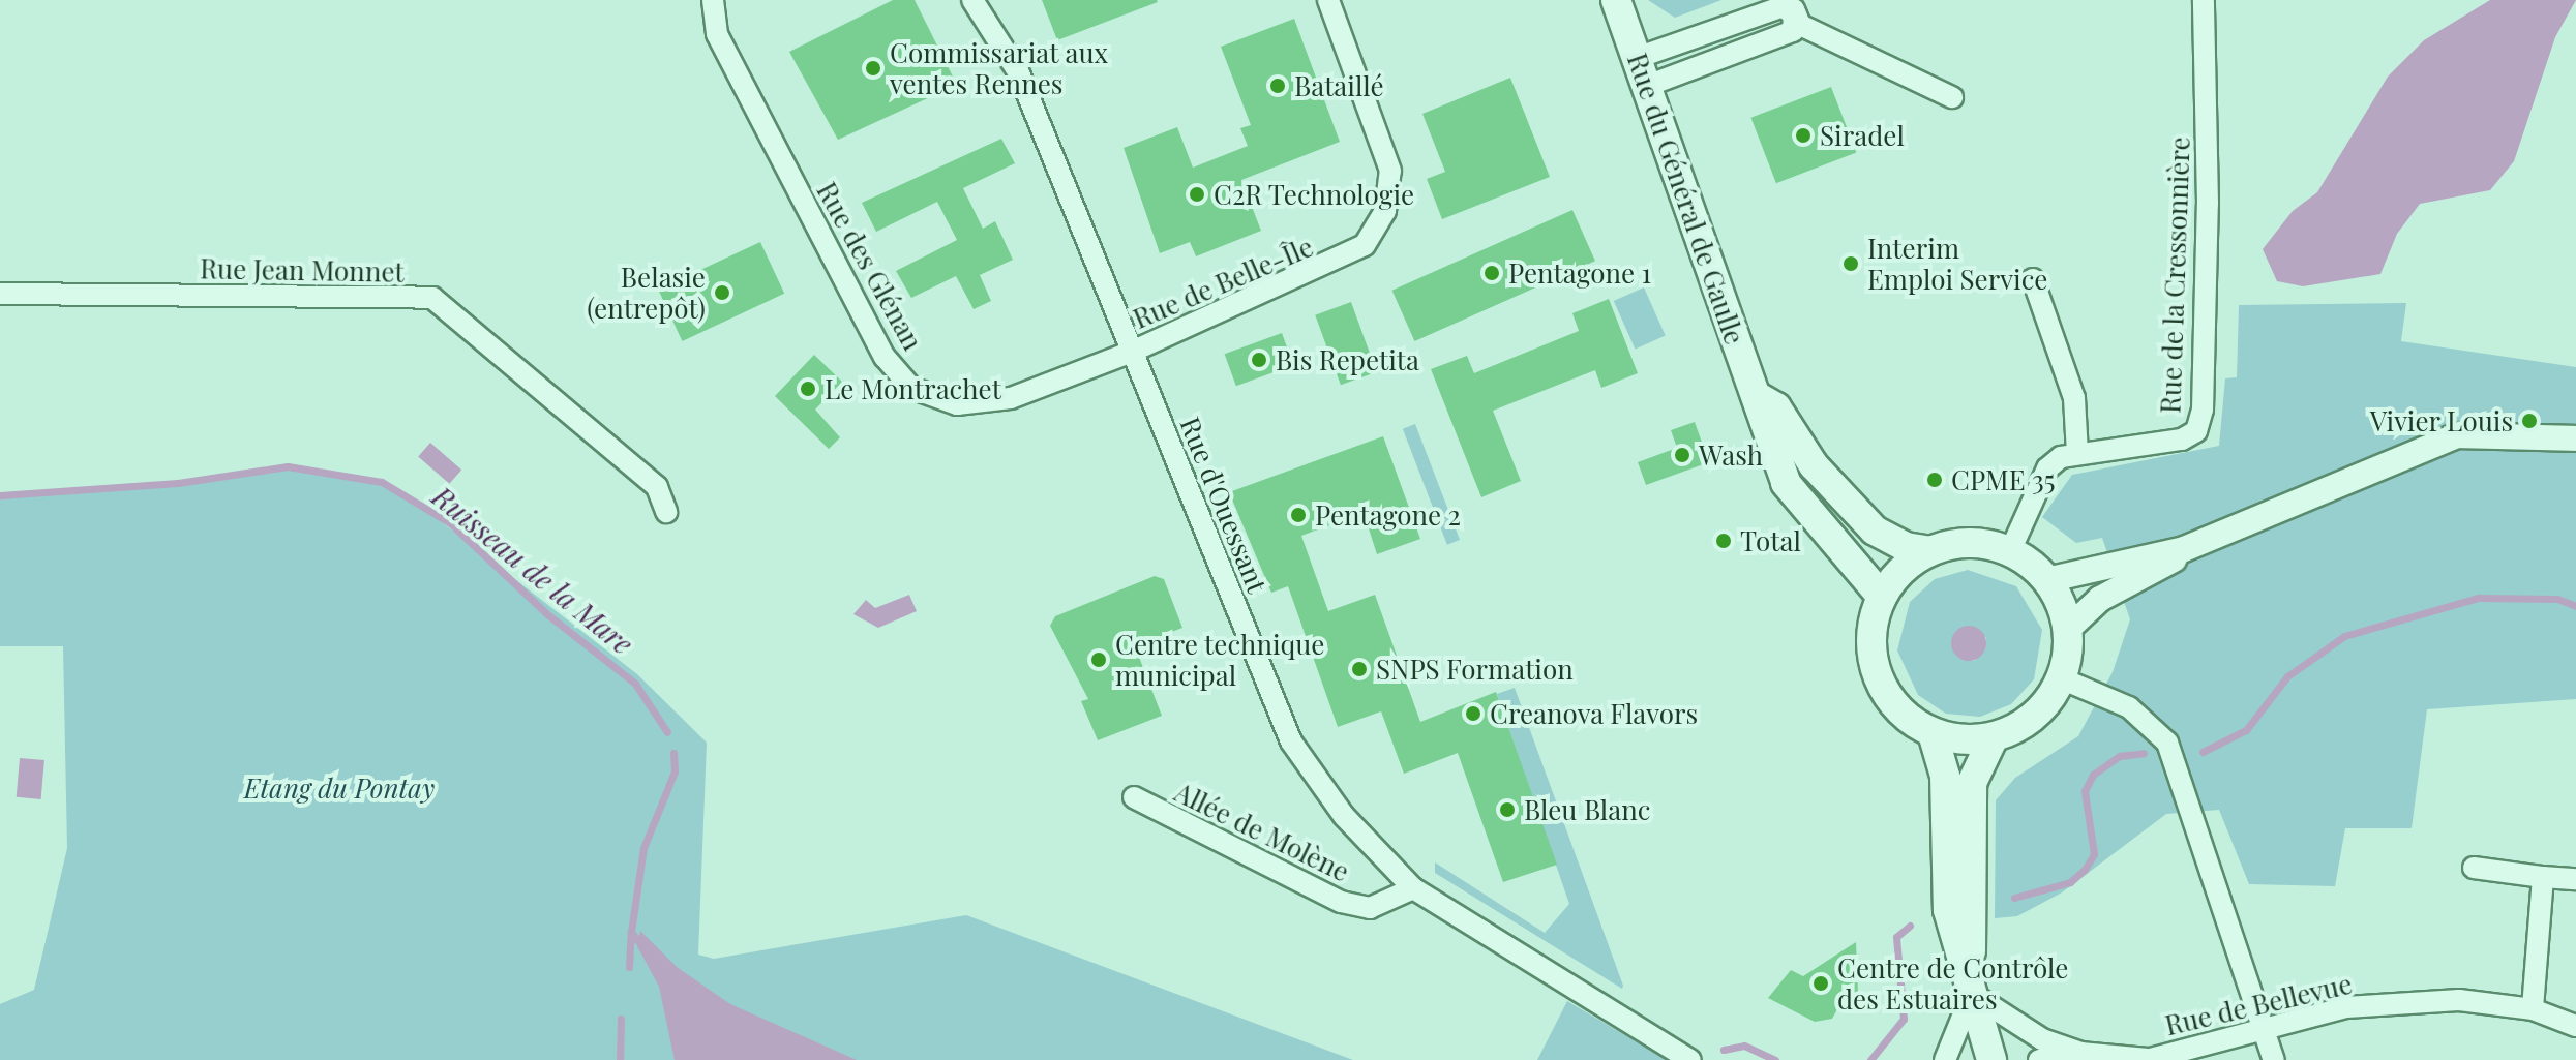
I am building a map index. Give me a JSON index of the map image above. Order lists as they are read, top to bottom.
{
  "streets": {
    "main road": ["Rue du Général de Gaulle"],
    "street": [
      "Rue des Glénan",
      "Rue Jean Monnet",
      "Rue de la Cressonnière",
      "Rue de Belle-Île",
      "Rue d'Ouessant",
      "Allée de Molène",
      "Rue de Bellevue"
    ]
  },
  "crossings": [
    ["Rue du Général de Gaulle", "Rue de la Cressonnière"],
    ["Rue des Glénan", "Rue de Belle-Île"],
    ["Rue des Glénan", "Rue d'Ouessant"],
    ["Rue de Belle-Île", "Rue d'Ouessant"],
    ["Rue d'Ouessant", "Allée de Molène"]
  ],
  "water": ["Ruisseau de la Mare"],
  "parks": ["Etang du Pontay"],
  "places": [
    "Commissariat aux ventes Rennes",
    "Bataillé",
    "Siradel",
    "C2R Technologie",
    "Interim Emploi Service",
    "Pentagone 1",
    "Belasie (entrepôt)",
    "Bis Repetita",
    "Le Montrachet",
    "Vivier Louis",
    "Wash",
    "CPME 35",
    "Pentagone 2",
    "Total",
    "Centre technique municipal",
    "SNPS Formation",
    "Creanova Flavors",
    "Bleu Blanc",
    "Centre de Contrôle des Estuaires"
  ]
}
